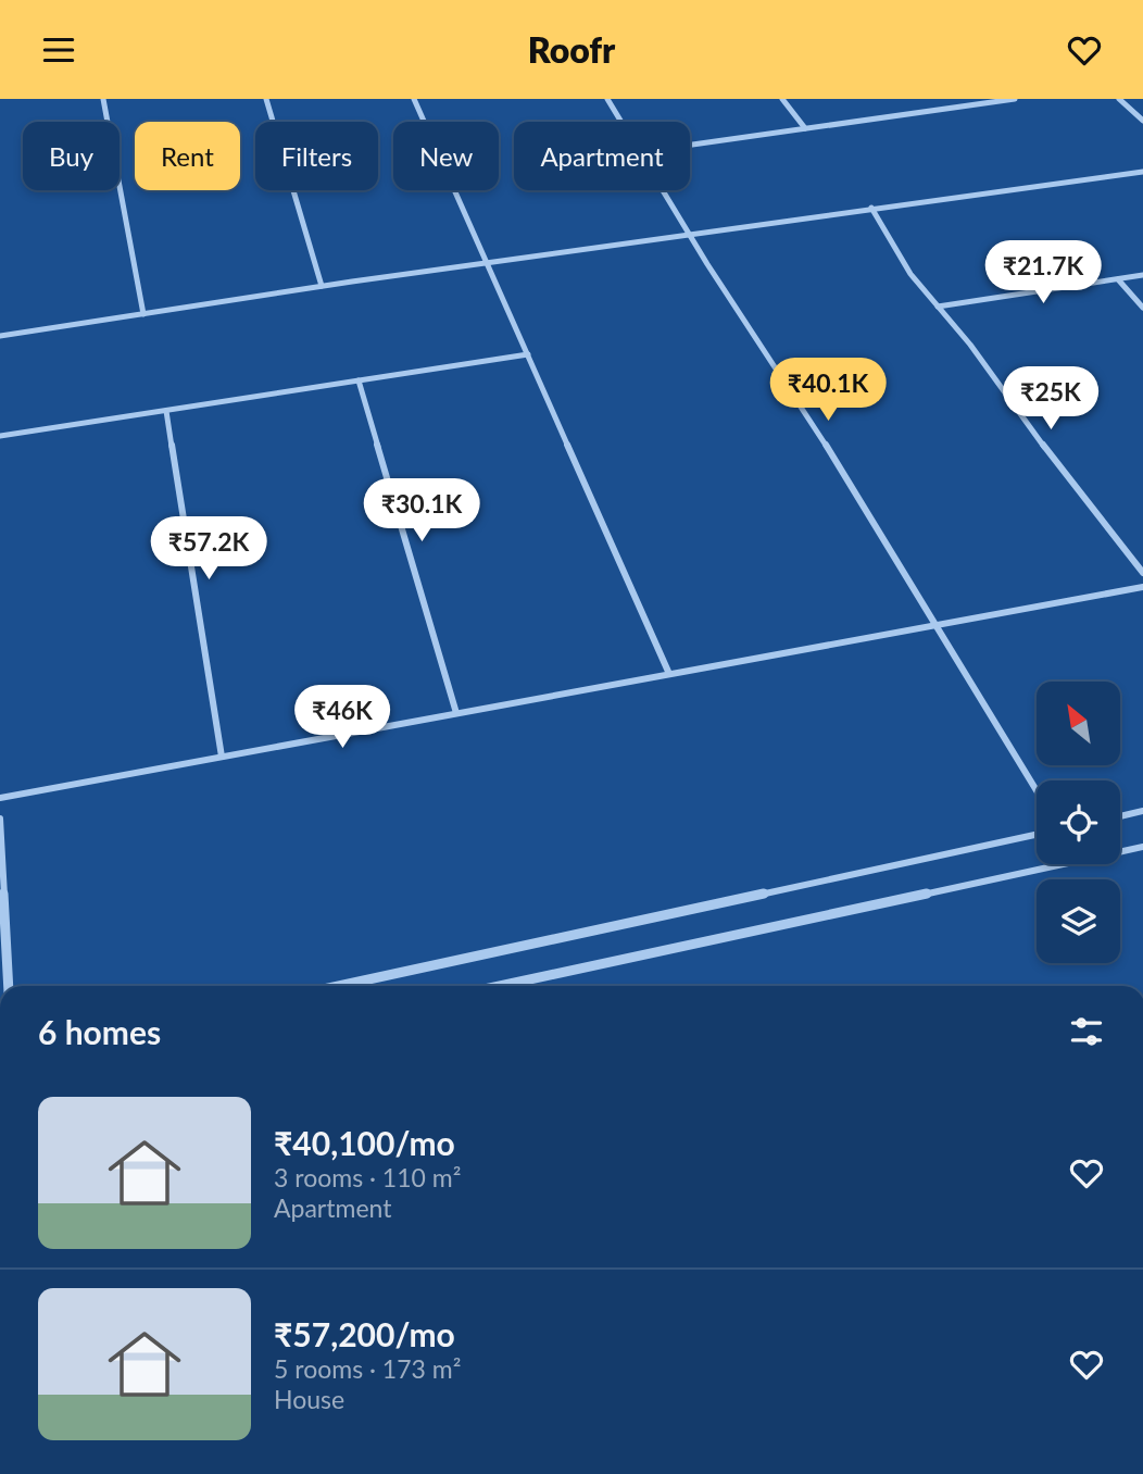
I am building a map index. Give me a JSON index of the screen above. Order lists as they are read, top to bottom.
{
  "north": "top left",
  "page": {
    "header": "Roofr",
    "chip": [
      "Buy",
      "Rent",
      "Filters",
      "New",
      "Apartment"
    ],
    "price": [
      "₹21.7K",
      "₹40.1K",
      "₹25K",
      "₹30.1K",
      "₹57.2K",
      "₹46K"
    ],
    "heading": "6 homes",
    "list": [
      {
        "name": "₹40,100/mo",
        "note": "3 rooms · 110 m² · Apartment"
      },
      {
        "name": "₹57,200/mo",
        "note": "5 rooms · 173 m² · House"
      }
    ]
  }
}
